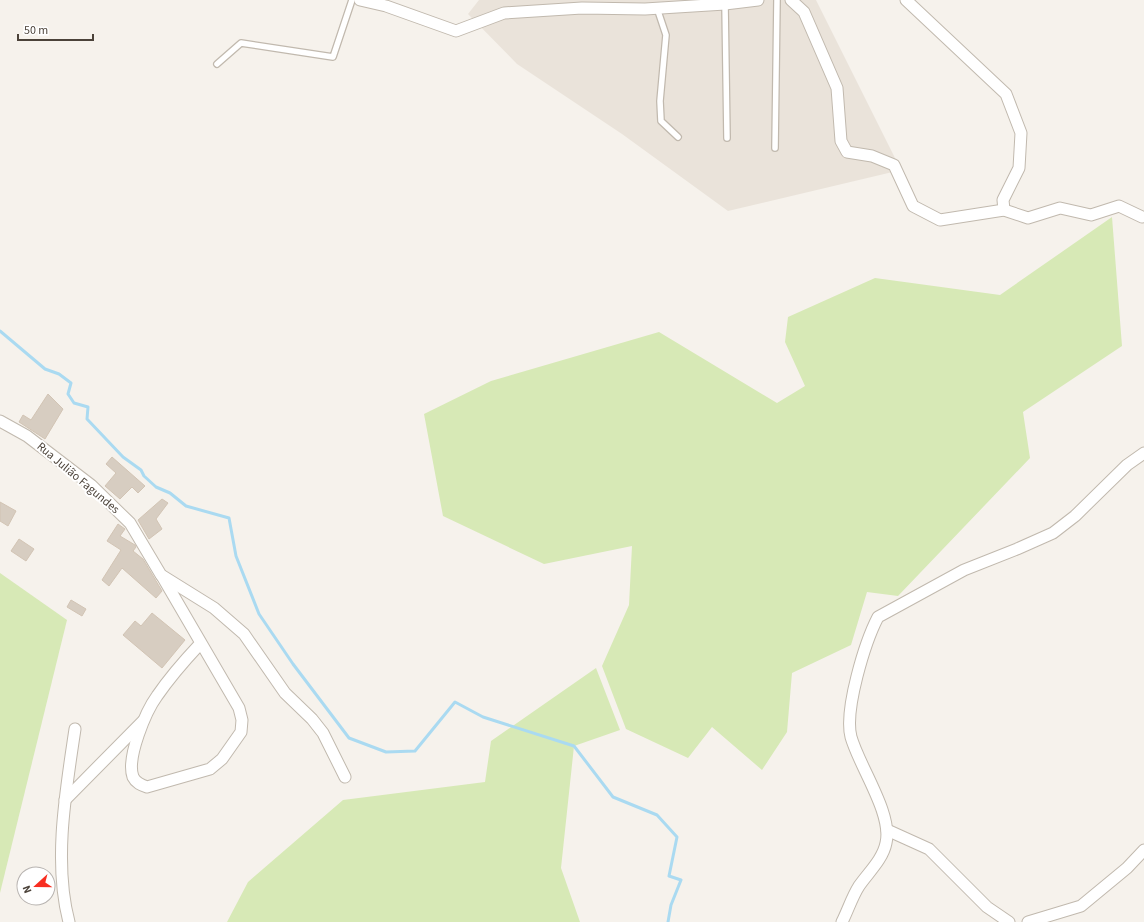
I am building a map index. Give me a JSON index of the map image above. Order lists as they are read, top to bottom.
{
  "streets": {
    "street": ["Rua Julião Fagundes"]
  },
  "scale_bar": "50 m",
  "north": "left"
}
